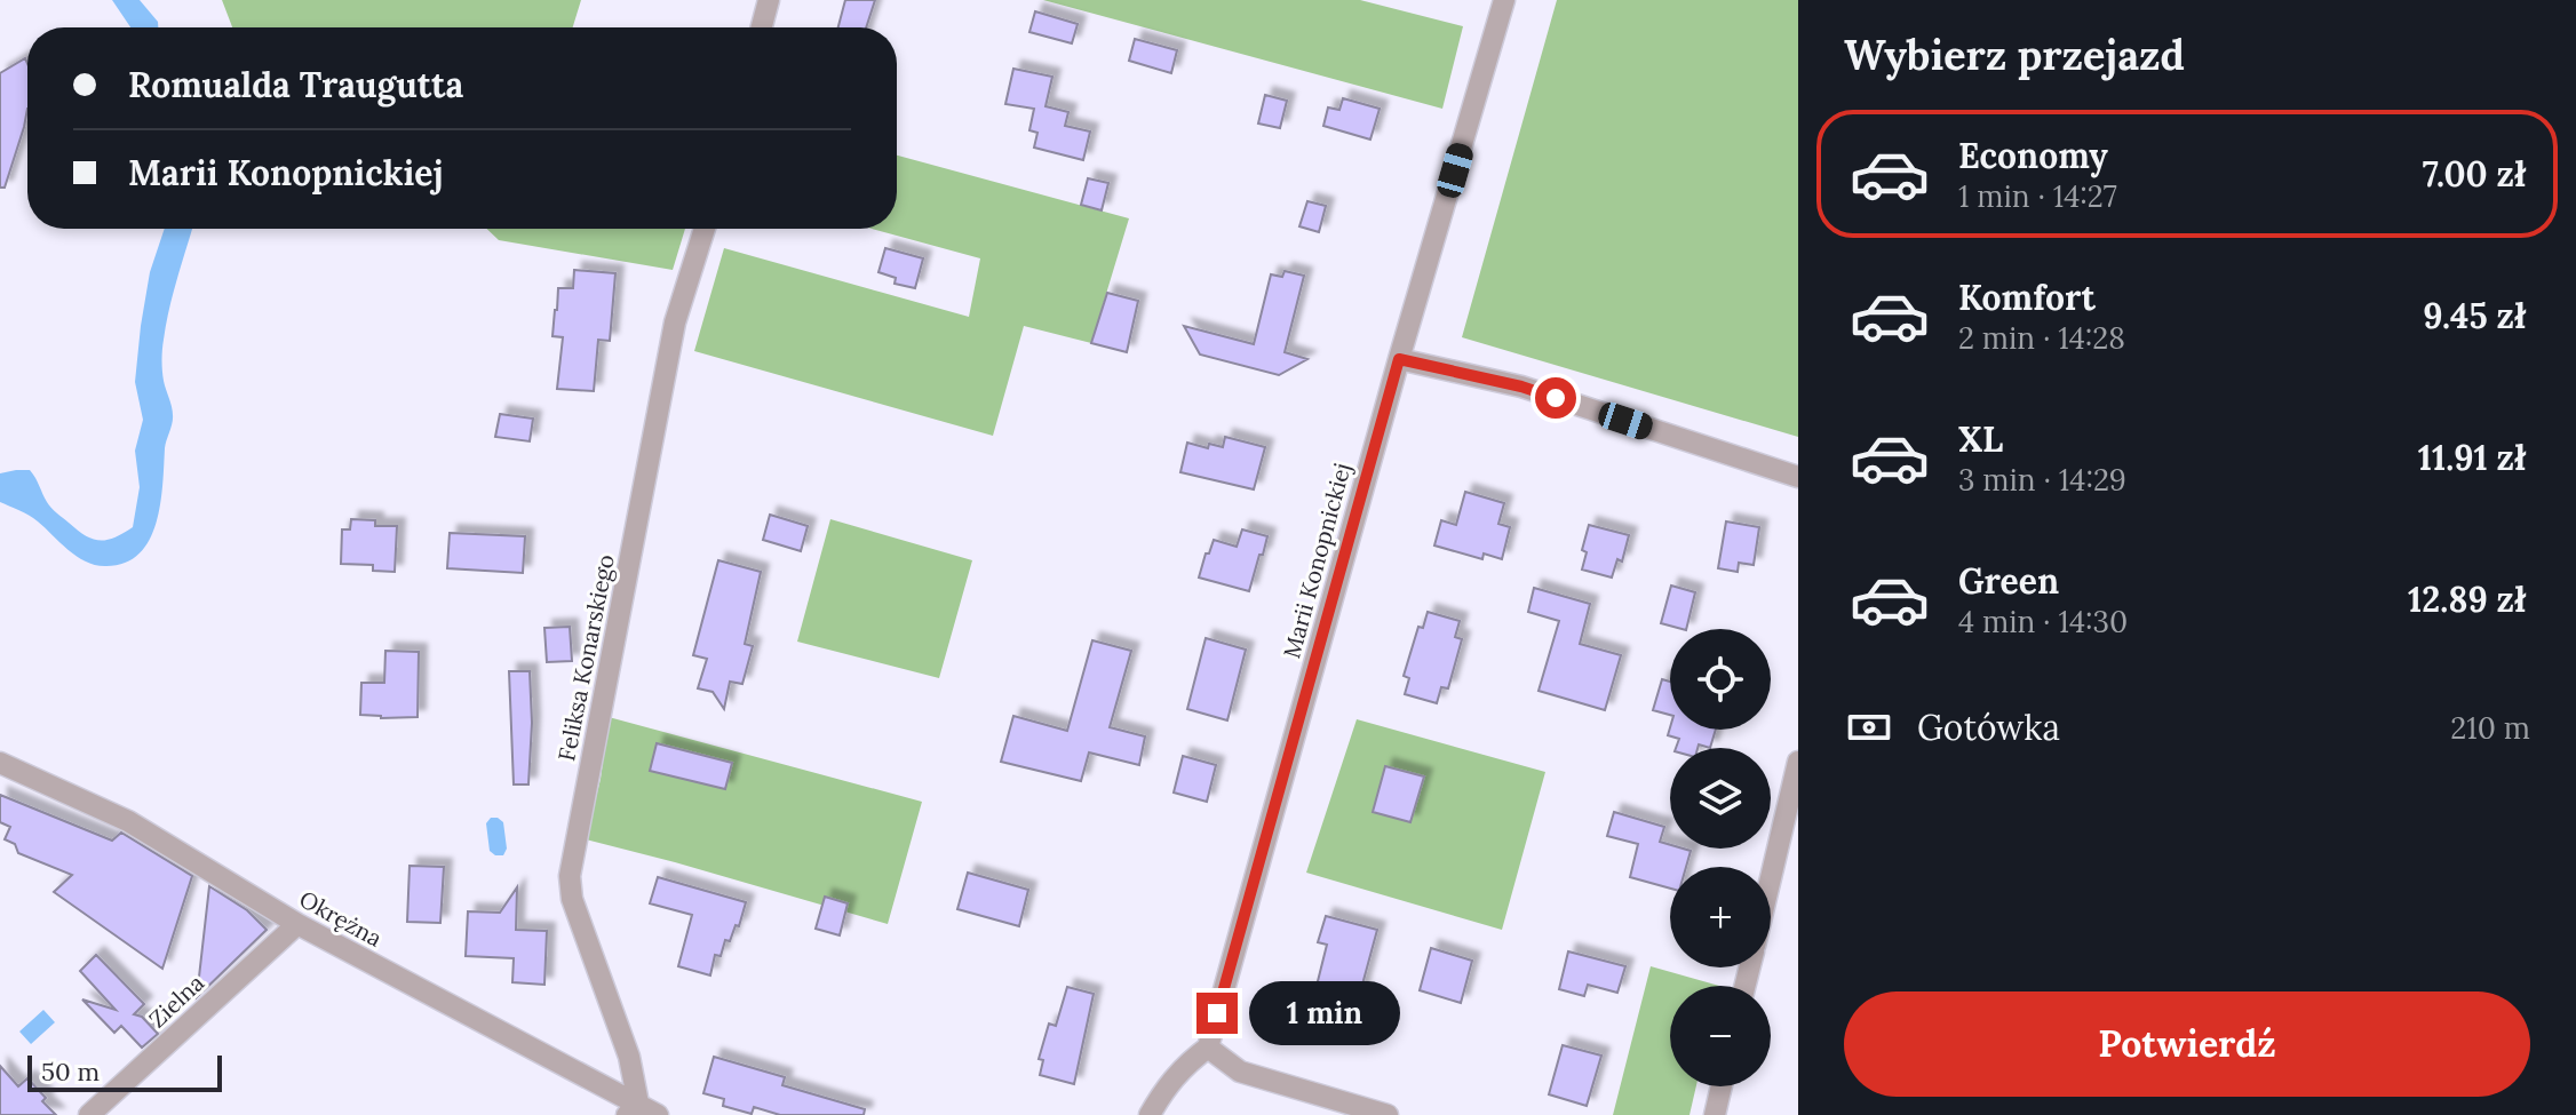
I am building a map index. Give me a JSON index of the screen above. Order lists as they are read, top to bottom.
{
  "streets": {
    "street": [
      "Marii Konopnickiej",
      "Feliksa Konarskiego",
      "Okrężna",
      "Zielna"
    ]
  },
  "crossings": [
    ["Feliksa Konarskiego", "Okrężna"],
    ["Okrężna", "Zielna"]
  ],
  "scale_bar": "50 m",
  "page": {
    "heading": "Wybierz przejazd",
    "banner": ["Romualda Traugutta", "Marii Konopnickiej"],
    "list": [
      {
        "name": "Economy",
        "note": "1 min · 14:27",
        "value": "7.00 zł"
      },
      {
        "name": "Komfort",
        "note": "2 min · 14:28",
        "value": "9.45 zł"
      },
      {
        "name": "XL",
        "note": "3 min · 14:29",
        "value": "11.91 zł"
      },
      {
        "name": "Green",
        "note": "4 min · 14:30",
        "value": "12.89 zł"
      }
    ],
    "map_buttons": ["+", "−"],
    "pay": ["Gotówka", "210 m"],
    "buttons": "Potwierdź",
    "bubble": "1 min",
    "scale": "50 m"
  }
}
